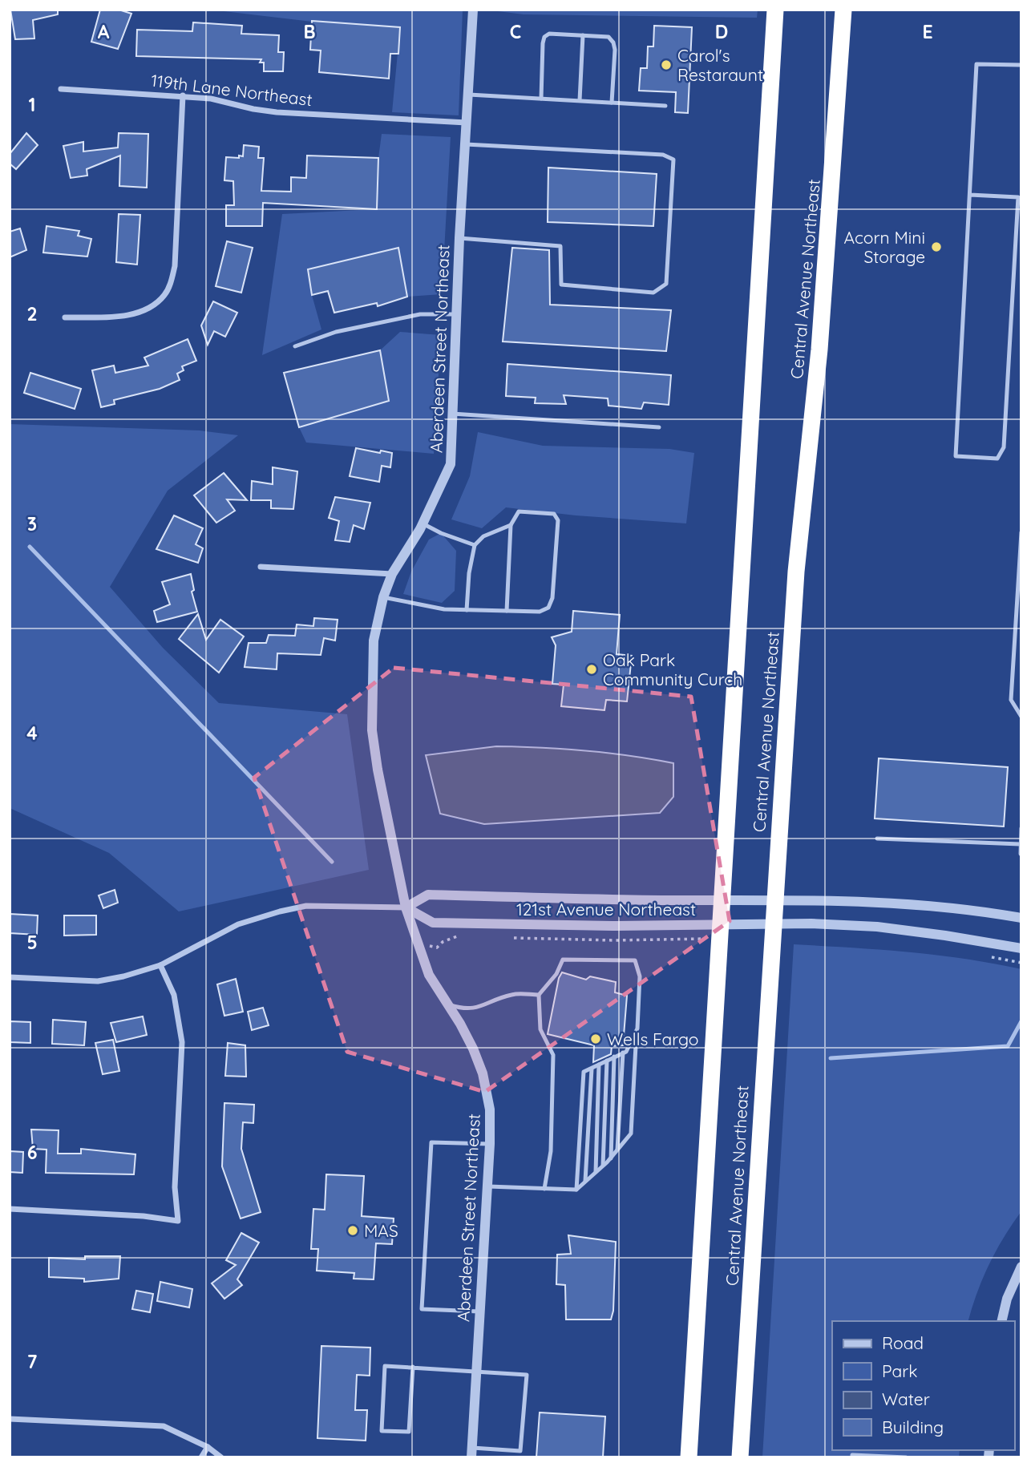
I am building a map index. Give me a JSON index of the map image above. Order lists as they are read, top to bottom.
{
  "streets": {
    "highway": ["Central Avenue Northeast"],
    "street": ["119th Lane Northeast", "Aberdeen Street Northeast", "121st Avenue Northeast"]
  },
  "crossings": [
    ["119th Lane Northeast", "Aberdeen Street Northeast"],
    ["Aberdeen Street Northeast", "121st Avenue Northeast"]
  ],
  "places": [
    "Carol's Restaraunt",
    "Acorn Mini Storage",
    "Oak Park Community Curch",
    "Wells Fargo",
    "MAS"
  ],
  "legend": [
    "Road",
    "Park",
    "Water",
    "Building"
  ],
  "grid": {
    "columns": [
      "A",
      "B",
      "C",
      "D",
      "E"
    ],
    "rows": [
      "1",
      "2",
      "3",
      "4",
      "5",
      "6",
      "7"
    ]
  }
}
